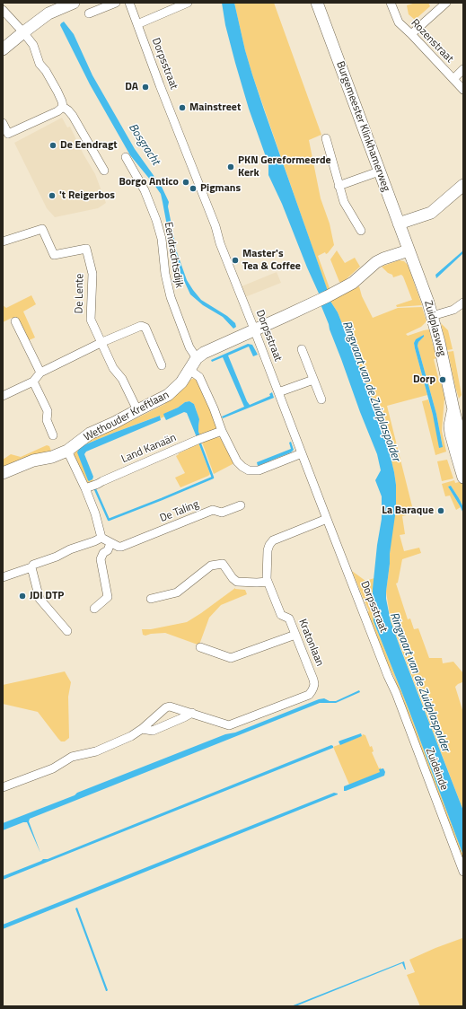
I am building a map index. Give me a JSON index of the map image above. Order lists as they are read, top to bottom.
{
  "streets": {
    "street": [
      "Rozenstraat",
      "Dorpsstraat",
      "Burgemeester Klinkhamerweg",
      "Eendrachtsdijk",
      "De Lente",
      "Zuidplasweg",
      "Wethouder Kreftlaan",
      "Land Kanaän",
      "De Taling",
      "Kratonlaan",
      "Zuideinde"
    ]
  },
  "crossings": [
    ["Dorpsstraat", "Wethouder Kreftlaan"],
    ["Dorpsstraat", "Kratonlaan"],
    ["Dorpsstraat", "Zuideinde"],
    ["Burgemeester Klinkhamerweg", "Zuidplasweg"],
    ["Burgemeester Klinkhamerweg", "Wethouder Kreftlaan"],
    ["Eendrachtsdijk", "Wethouder Kreftlaan"],
    ["De Lente", "Wethouder Kreftlaan"],
    ["Zuidplasweg", "Wethouder Kreftlaan"]
  ],
  "water": ["Bosgracht", "Ringvaart van de Zuidplaspolder"],
  "places": [
    "DA",
    "Mainstreet",
    "De Eendragt",
    "PKN Gereformeerde Kerk",
    "Borgo Antico",
    "Pigmans",
    "'t Reigerbos",
    "Master's Tea & Coffee",
    "Dorp",
    "La Baraque",
    "JDI DTP"
  ]
}
